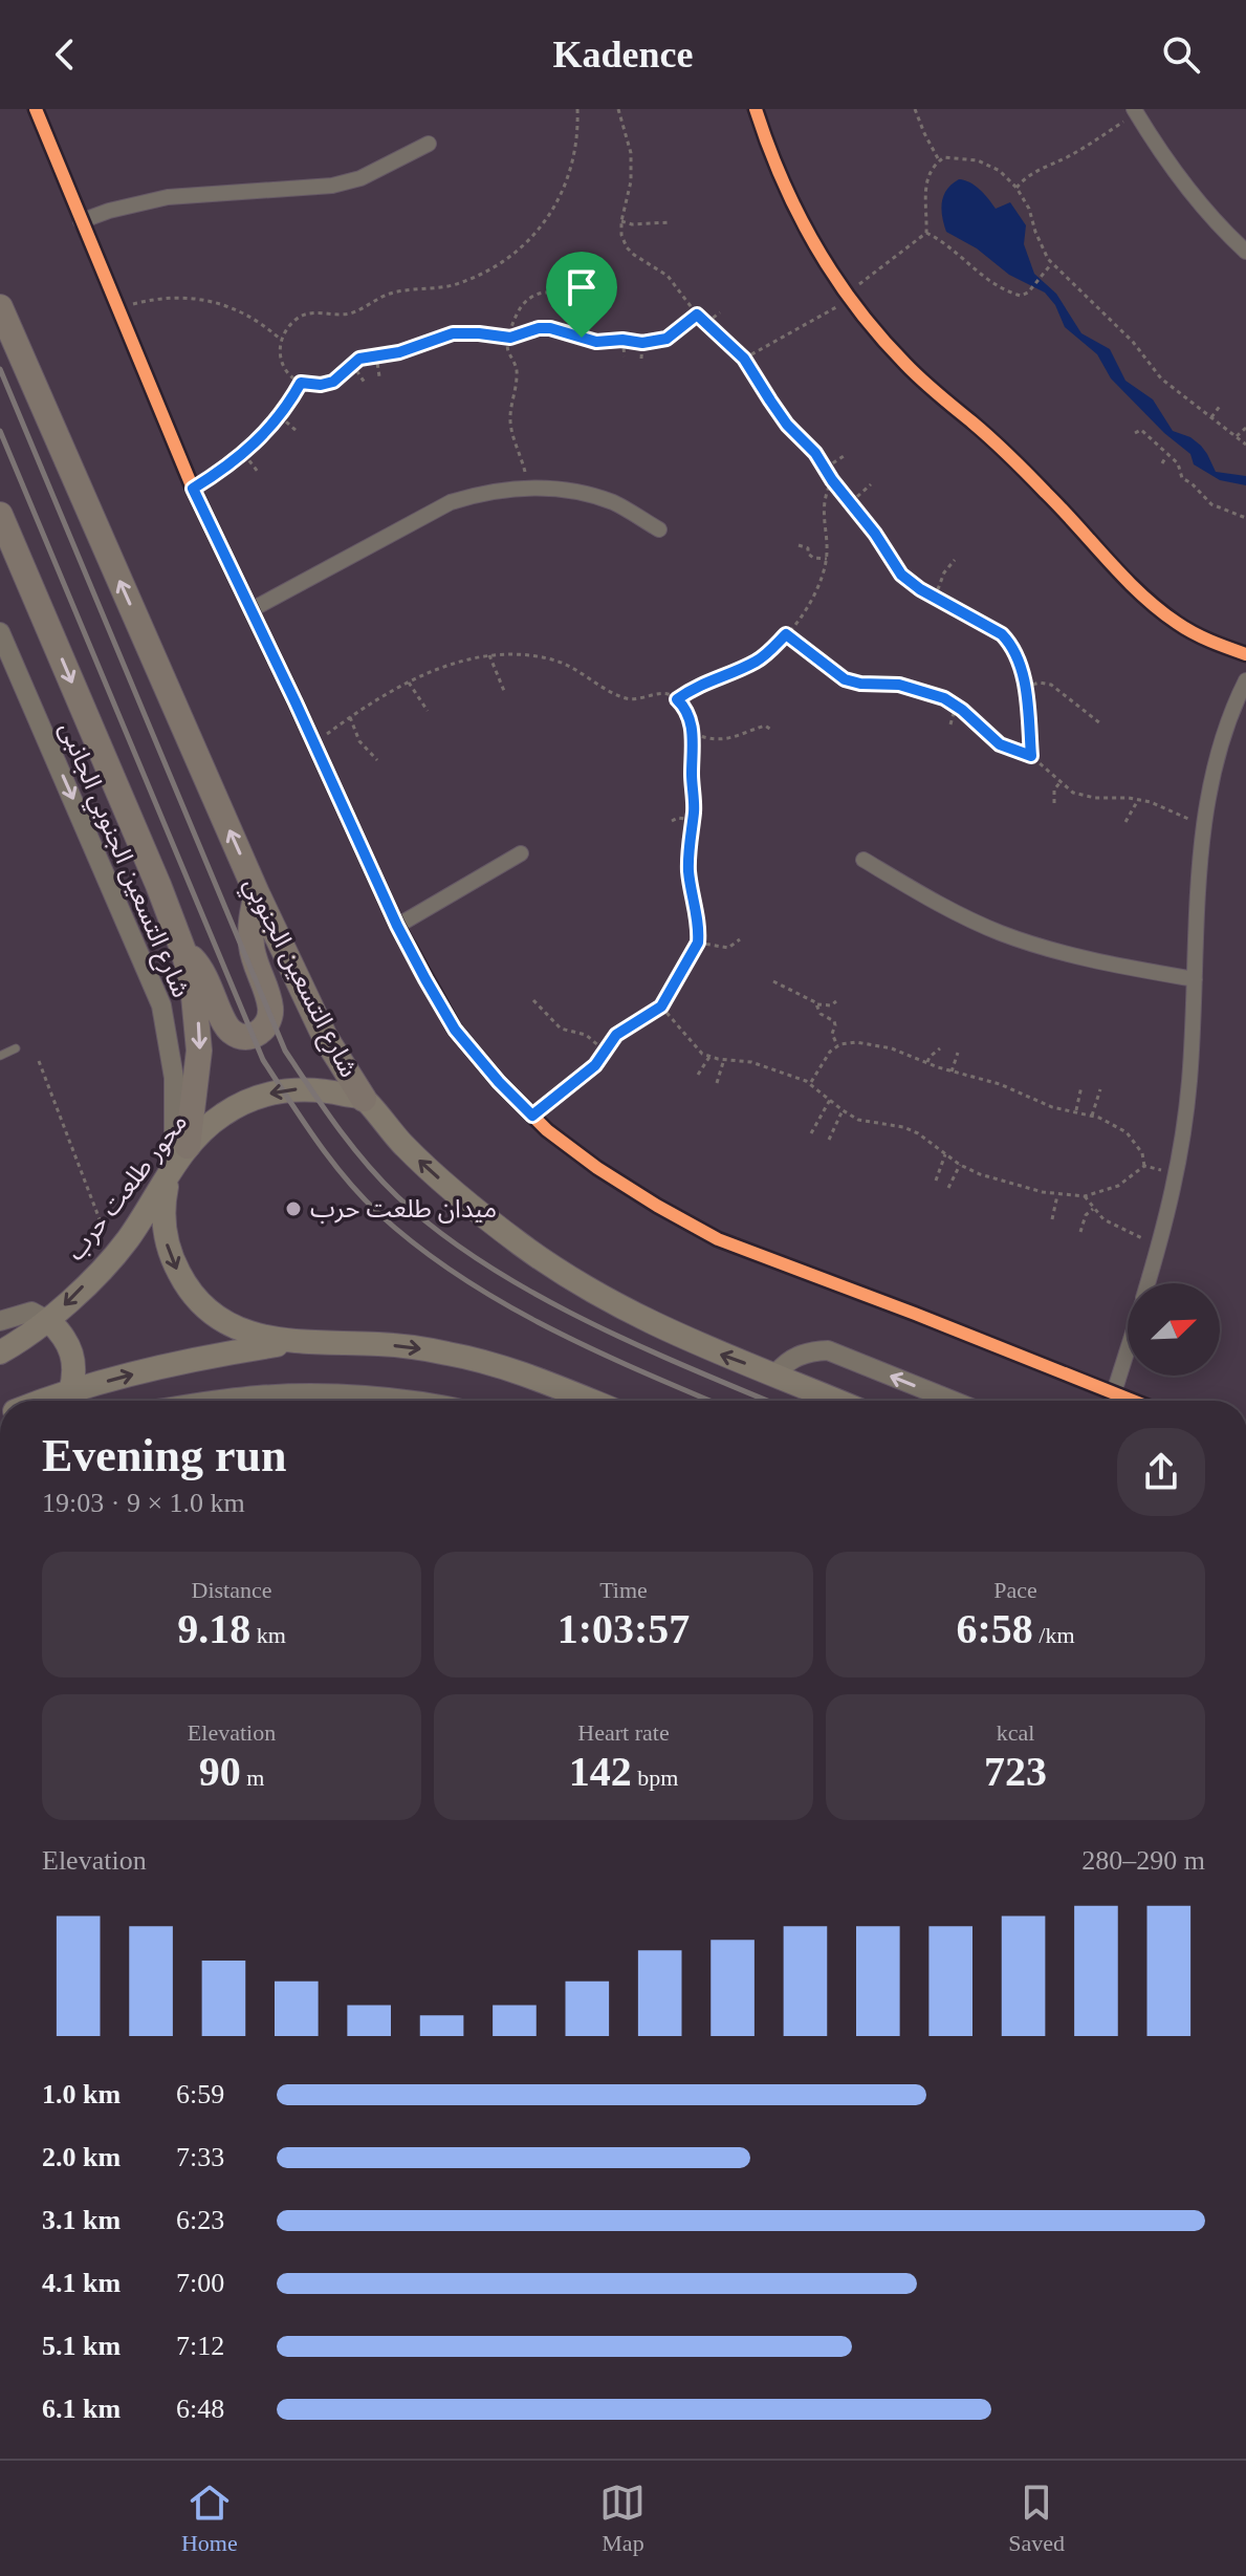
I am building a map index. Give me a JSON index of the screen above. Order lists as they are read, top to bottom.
{
  "streets": {
    "highway": ["شارع التسعين الجنوبي"],
    "main road": ["محور طلعت حرب"],
    "street": ["شارع التسعين الجنوبي الجانبى"]
  },
  "crossings": [
    ["شارع التسعين الجنوبي الجانبى", "محور طلعت حرب"],
    ["شارع التسعين الجنوبي", "محور طلعت حرب"]
  ],
  "one_way": ["شارع التسعين الجنوبي الجانبى"],
  "places": ["ميدان طلعت حرب"],
  "north": "top right",
  "page": {
    "header": "Kadence",
    "heading": ["Evening run", "19:03 · 9 × 1.0 km"],
    "stats": [
      ["Distance", "9.18 km"],
      ["Time", "1:03:57"],
      ["Pace", "6:58 /km"],
      ["Elevation", "90 m"],
      ["Heart rate", "142 bpm"],
      ["kcal", "723"]
    ],
    "chart": ["Elevation", "280–290 m"],
    "list": [
      {
        "name": "1.0 km",
        "note": "6:59"
      },
      {
        "name": "2.0 km",
        "note": "7:33"
      },
      {
        "name": "3.1 km",
        "note": "6:23"
      },
      {
        "name": "4.1 km",
        "note": "7:00"
      },
      {
        "name": "5.1 km",
        "note": "7:12"
      },
      {
        "name": "6.1 km",
        "note": "6:48"
      }
    ],
    "tabs": ["Home", "Map", "Saved"]
  }
}
